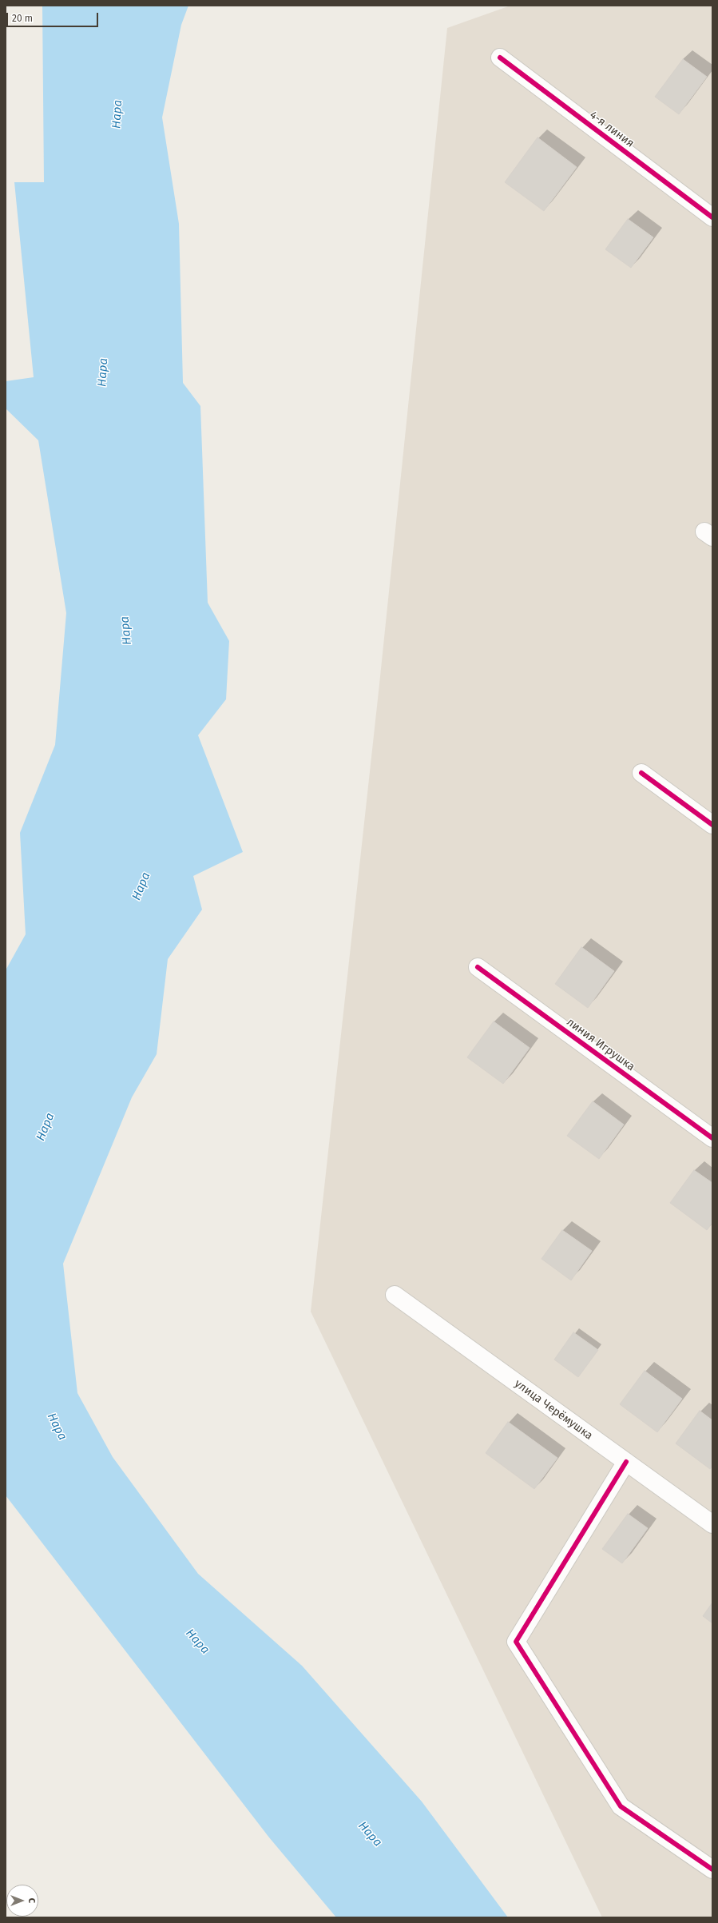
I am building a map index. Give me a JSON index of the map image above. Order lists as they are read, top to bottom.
{
  "streets": {
    "street": ["4-я линия", "линия Игрушка", "улица Черёмушка"]
  },
  "water": ["Нара"],
  "scale_bar": "20 m",
  "north": "right"
}
